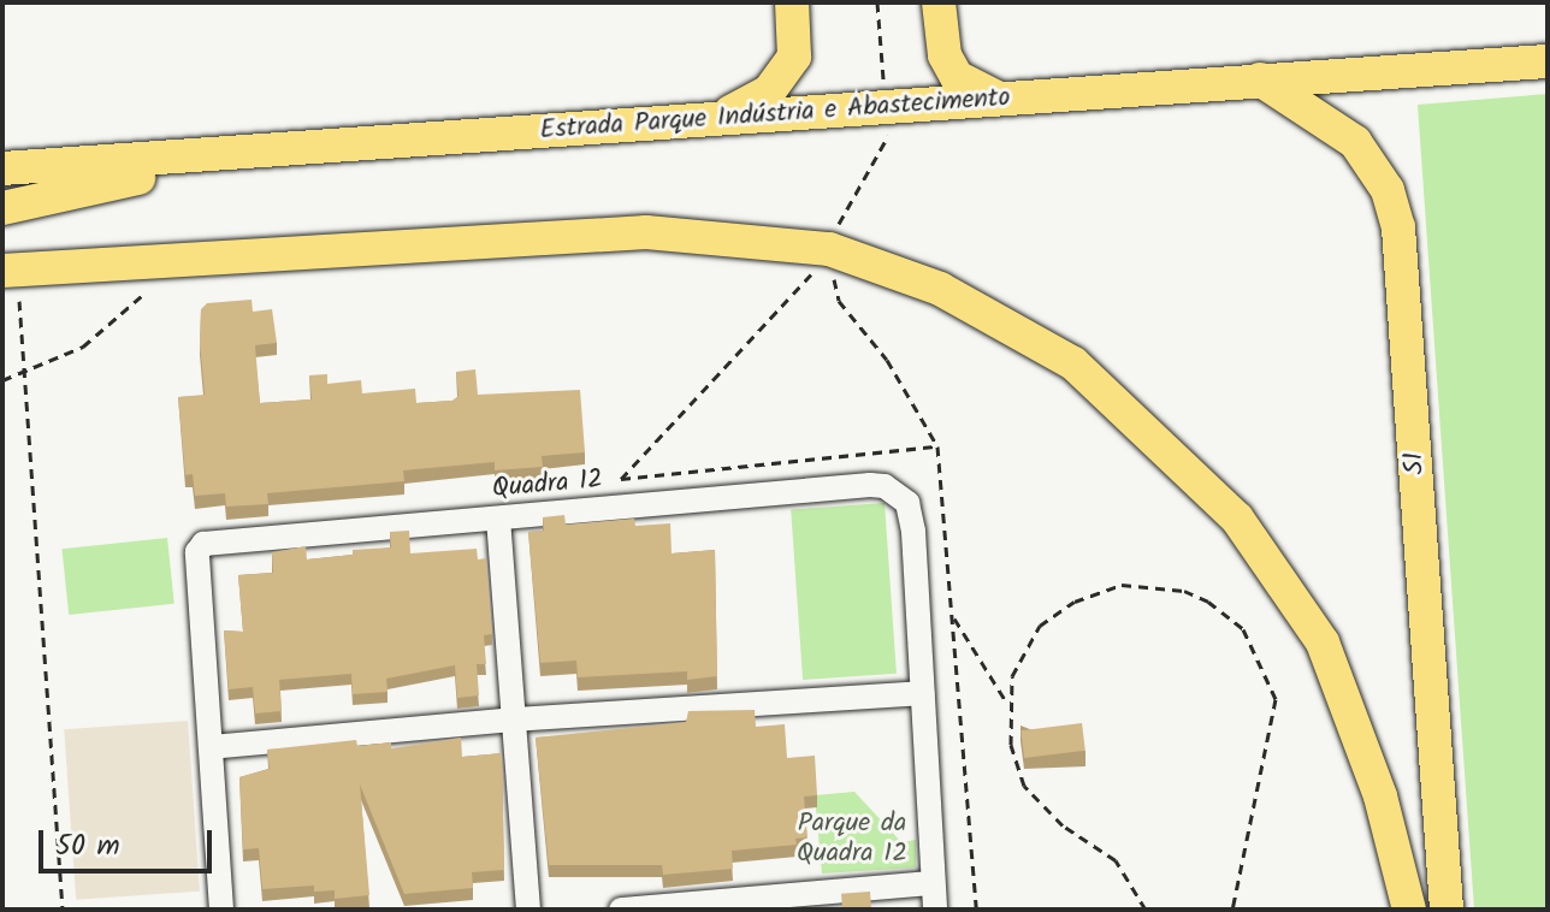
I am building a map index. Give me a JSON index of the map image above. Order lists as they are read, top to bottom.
{
  "streets": {
    "highway": ["Estrada Parque Indústria e Abastecimento", "S1"],
    "street": ["Quadra 12"]
  },
  "crossings": [
    ["Estrada Parque Indústria e Abastecimento", "S1"]
  ],
  "parks": ["Parque da Quadra 12"],
  "scale_bar": "50 m"
}
